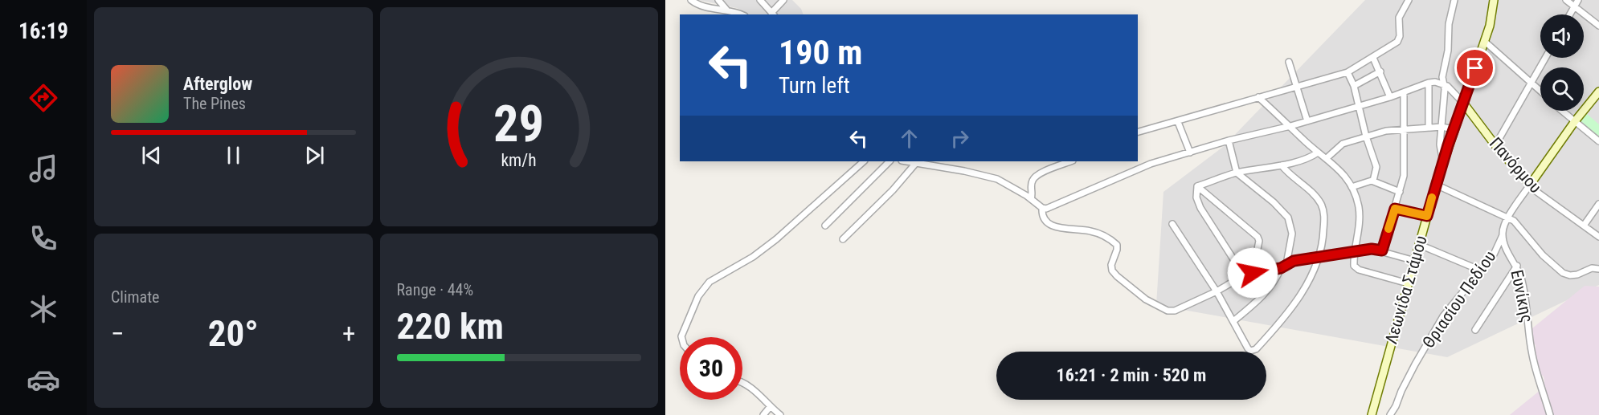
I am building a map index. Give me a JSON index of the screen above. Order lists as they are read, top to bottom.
{
  "streets": {
    "main road": ["Πανόρμου", "Λεωνίδα Στάμου"],
    "street": ["Ευνίκης", "Θριασίου Πεδίου"]
  },
  "crossings": [
    ["Πανόρμου", "Λεωνίδα Στάμου"],
    ["Ευνίκης", "Θριασίου Πεδίου"]
  ],
  "page": {
    "tabs": "16:19",
    "turn": ["190 m", "Turn left"],
    "song": ["Afterglow", "The Pines"],
    "tile": [
      "Climate",
      ["Range · 44%", "220 km"]
    ],
    "heat": ["−", "20°", "+"],
    "limit": "30",
    "trip": "16:21 · 2 min · 520 m",
    "gauge": ["29", "km/h"]
  }
}
